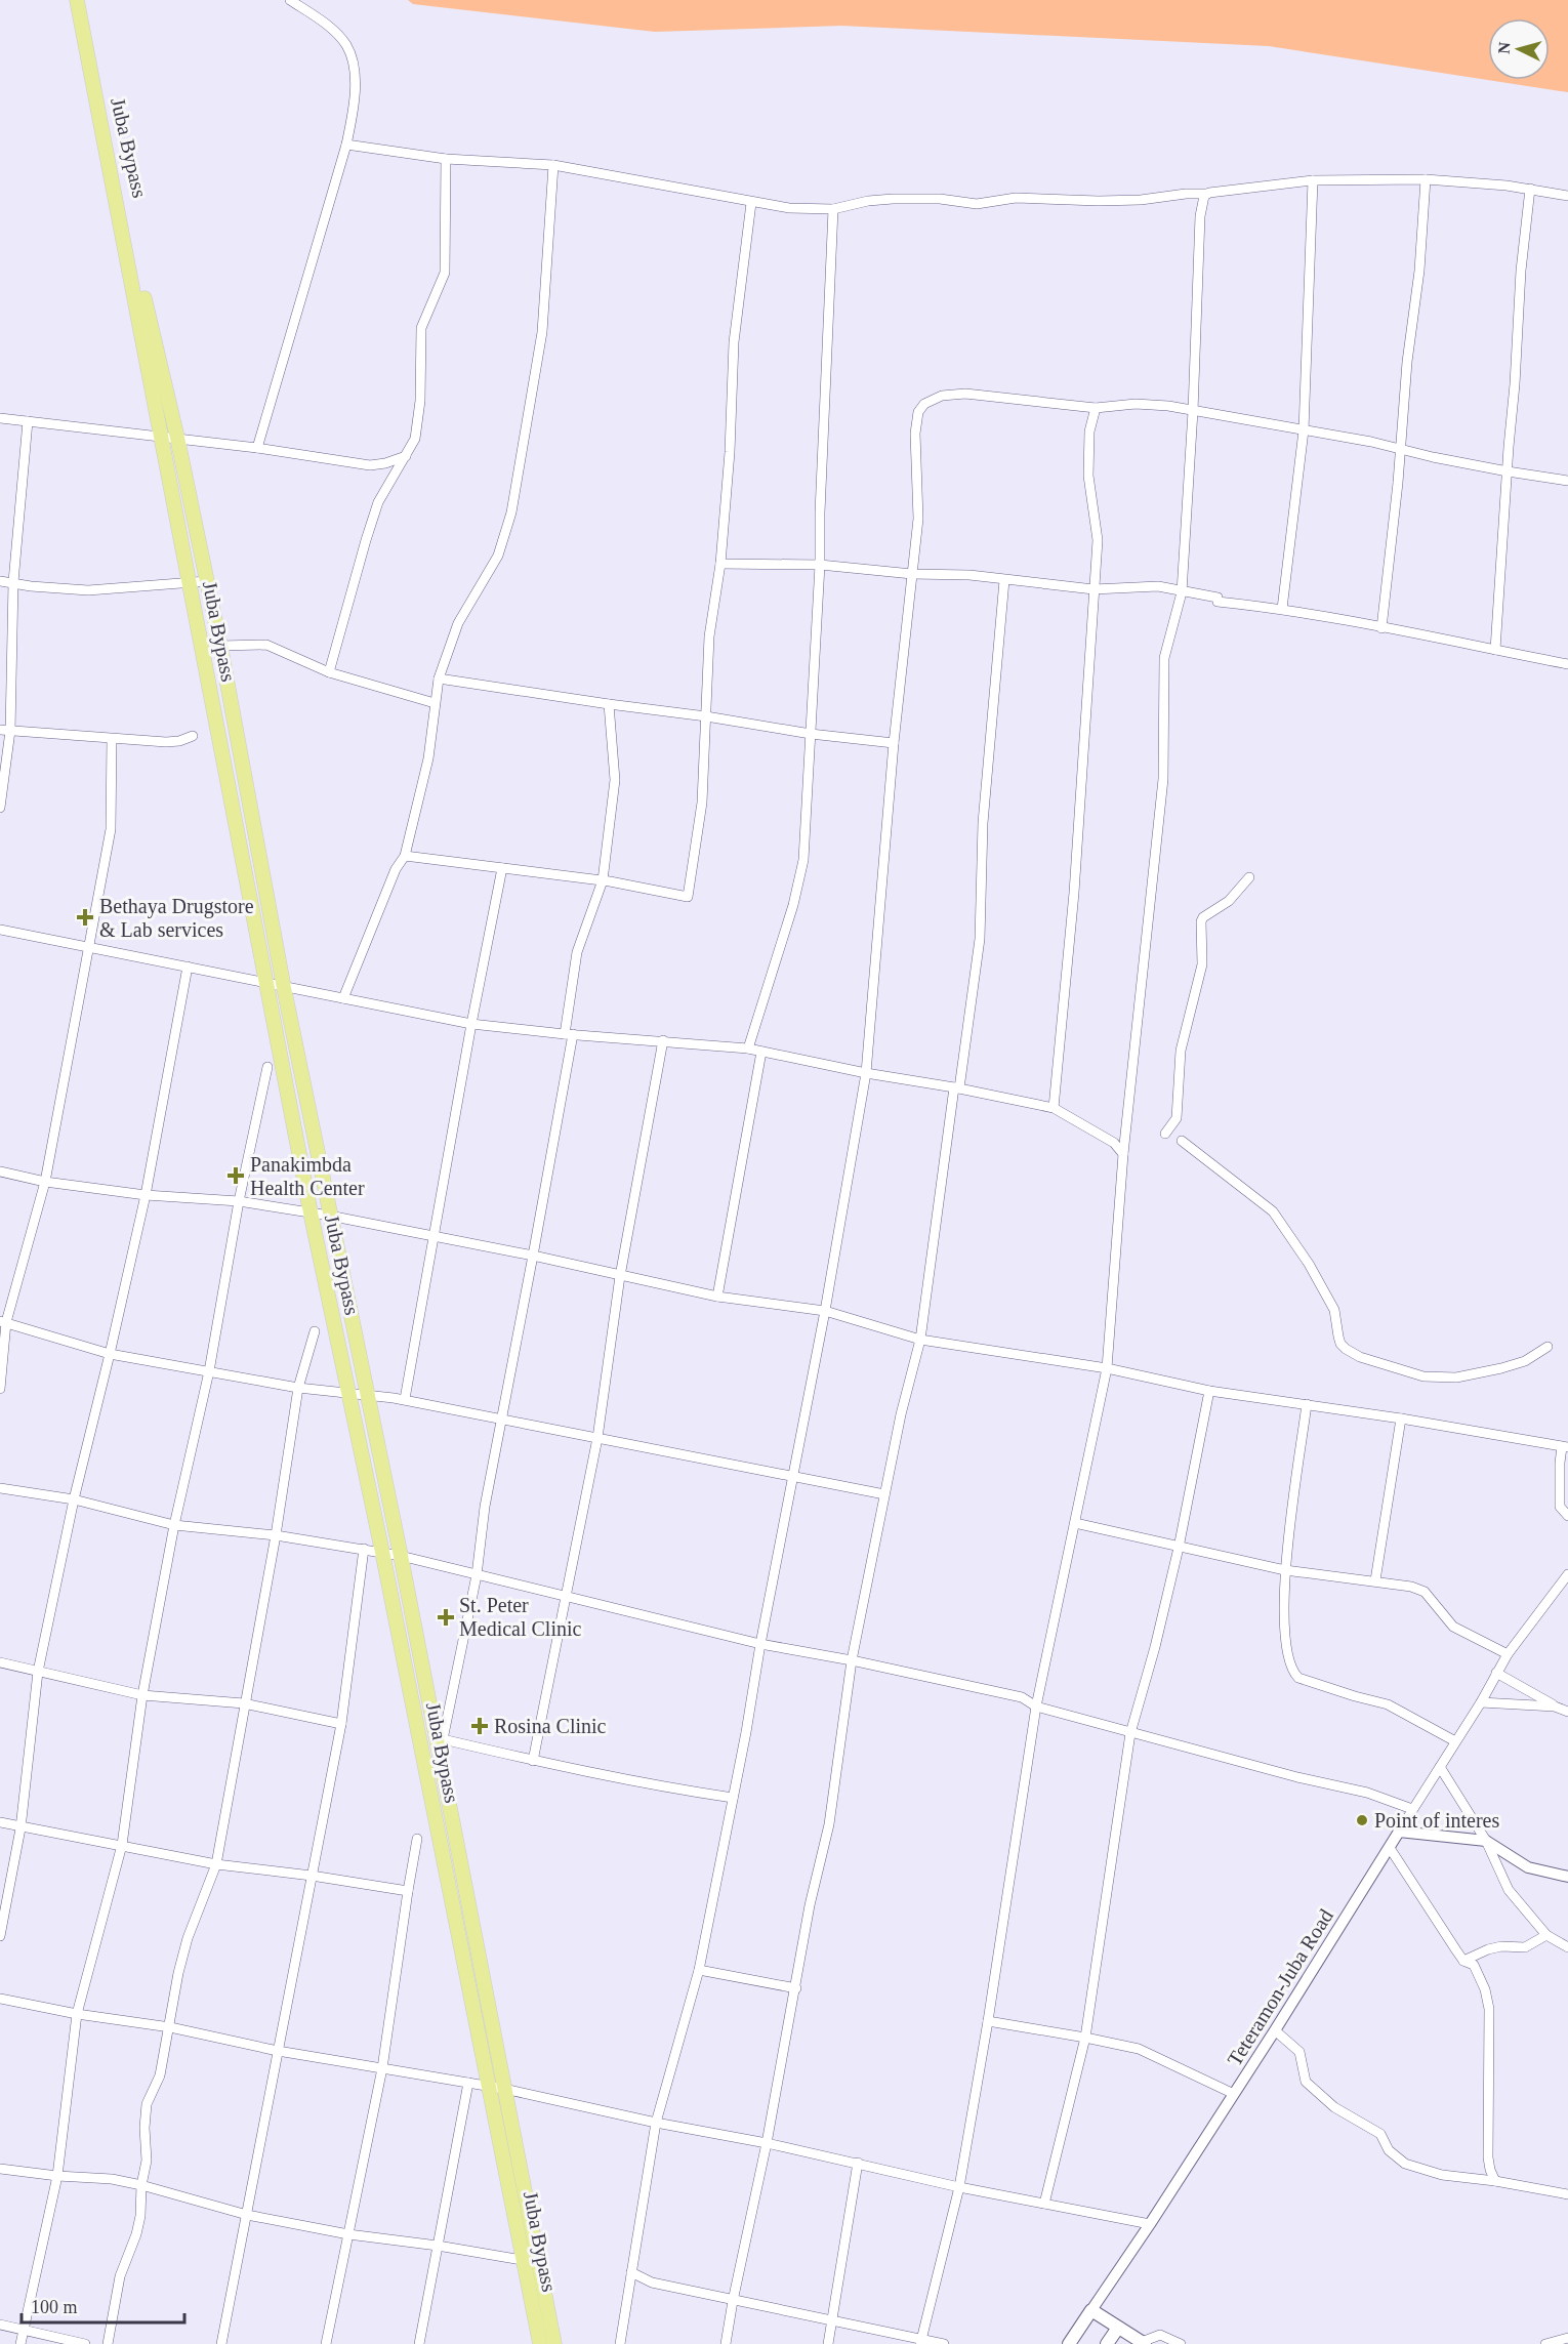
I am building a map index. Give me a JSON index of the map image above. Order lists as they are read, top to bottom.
{
  "streets": {
    "main road": ["Juba Bypass"],
    "street": ["Teteramon-Juba Road"]
  },
  "places": {
    "health": [
      "Bethaya Drugstore & Lab services",
      "Panakimbda Health Center",
      "St. Peter Medical Clinic",
      "Rosina Clinic"
    ],
    "other": ["Point of interes"]
  },
  "scale_bar": "100 m",
  "north": "left"
}
